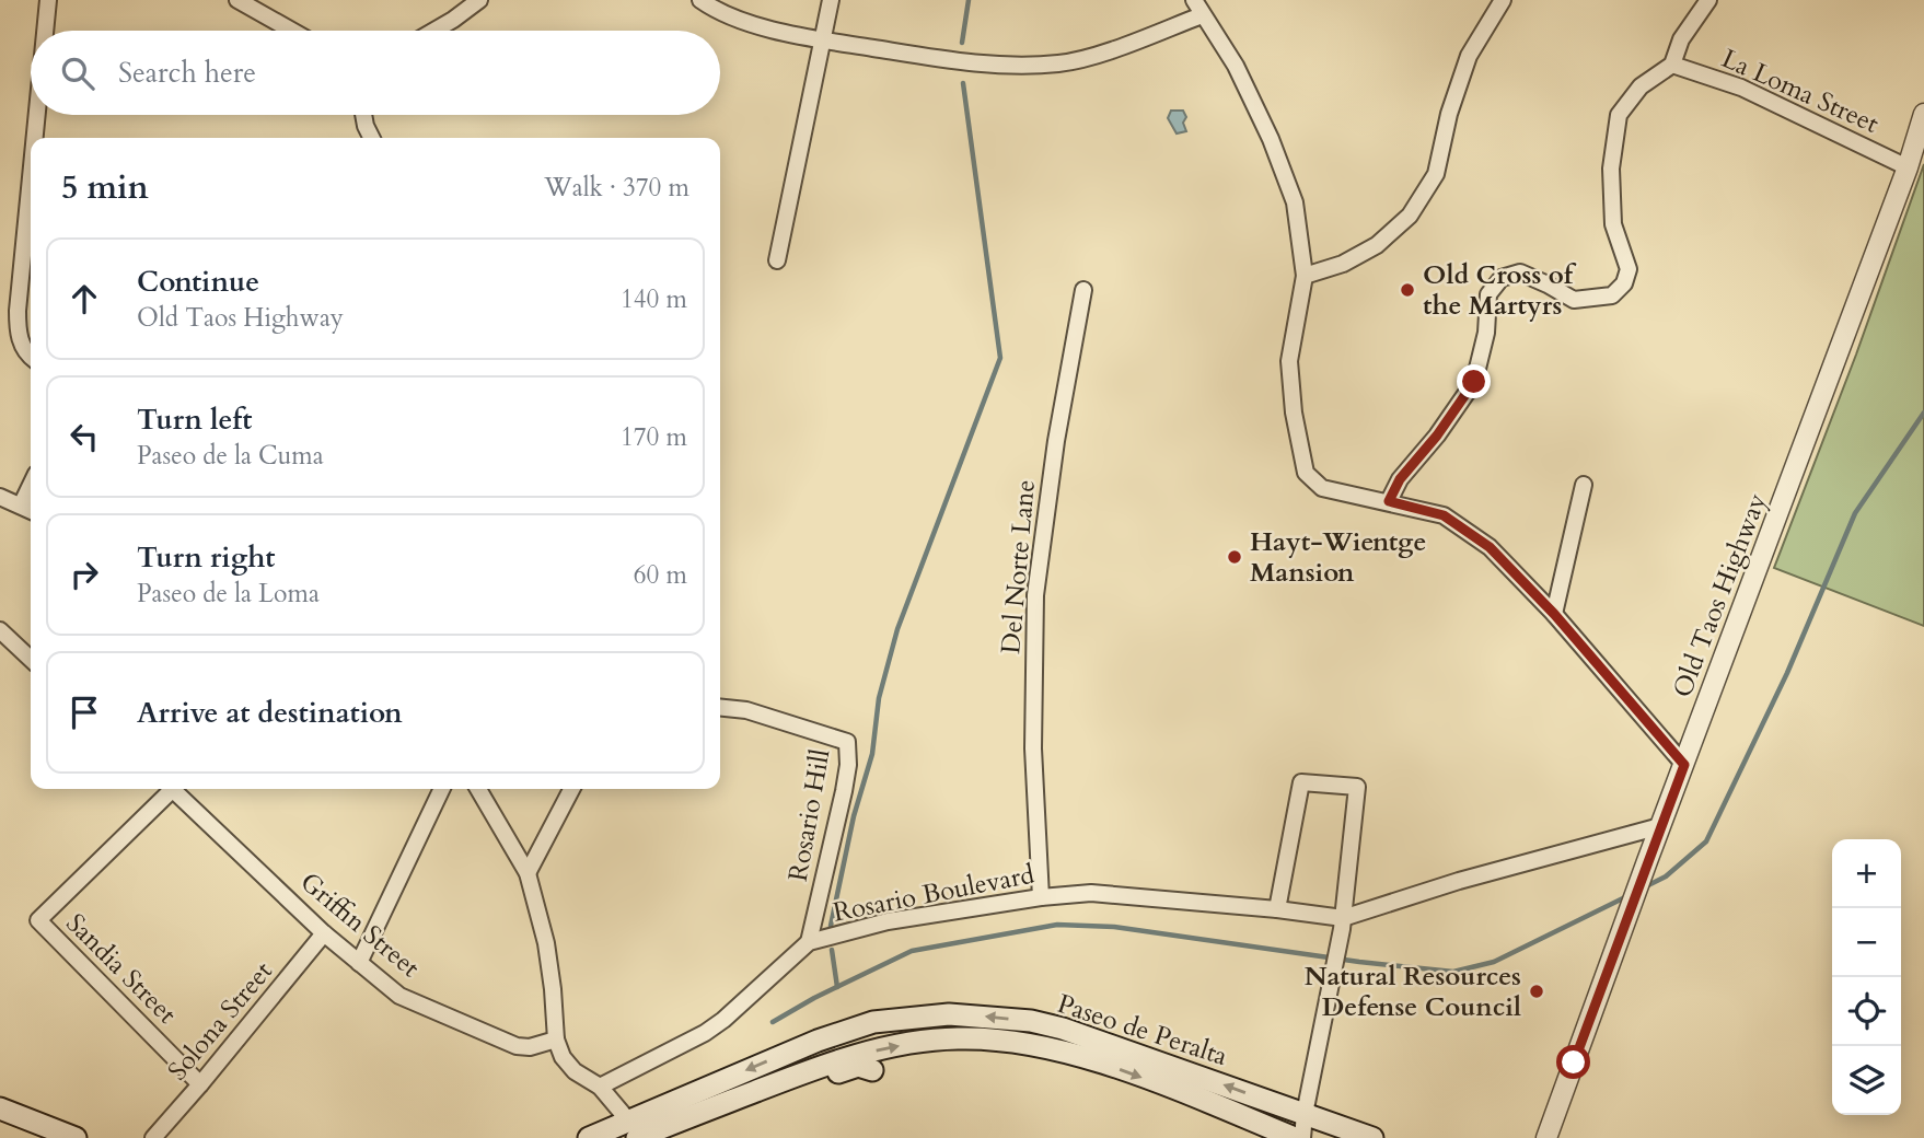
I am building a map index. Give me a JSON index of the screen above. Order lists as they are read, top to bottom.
{
  "streets": {
    "main road": ["Paseo de Peralta"],
    "street": [
      "La Loma Street",
      "Del Norte Lane",
      "Old Taos Highway",
      "Rosario Hill",
      "Rosario Boulevard",
      "Griffin Street",
      "Sandia Street",
      "Solona Street"
    ]
  },
  "crossings": [
    ["La Loma Street", "Old Taos Highway"],
    ["Del Norte Lane", "Rosario Boulevard"],
    ["Old Taos Highway", "Rosario Boulevard"],
    ["Rosario Hill", "Rosario Boulevard"],
    ["Griffin Street", "Solona Street"],
    ["Sandia Street", "Solona Street"]
  ],
  "places": ["Old Cross of the Martyrs", "Hayt-Wientge Mansion", "Natural Resources Defense Council"],
  "page": {
    "search": "Search here",
    "heading": ["5 min", "Walk · 370 m"],
    "list": [
      ["Continue", "Old Taos Highway", "140 m"],
      ["Turn left", "Paseo de la Cuma", "170 m"],
      ["Turn right", "Paseo de la Loma", "60 m"],
      "Arrive at destination"
    ],
    "map_buttons": ["+", "−"]
  }
}
